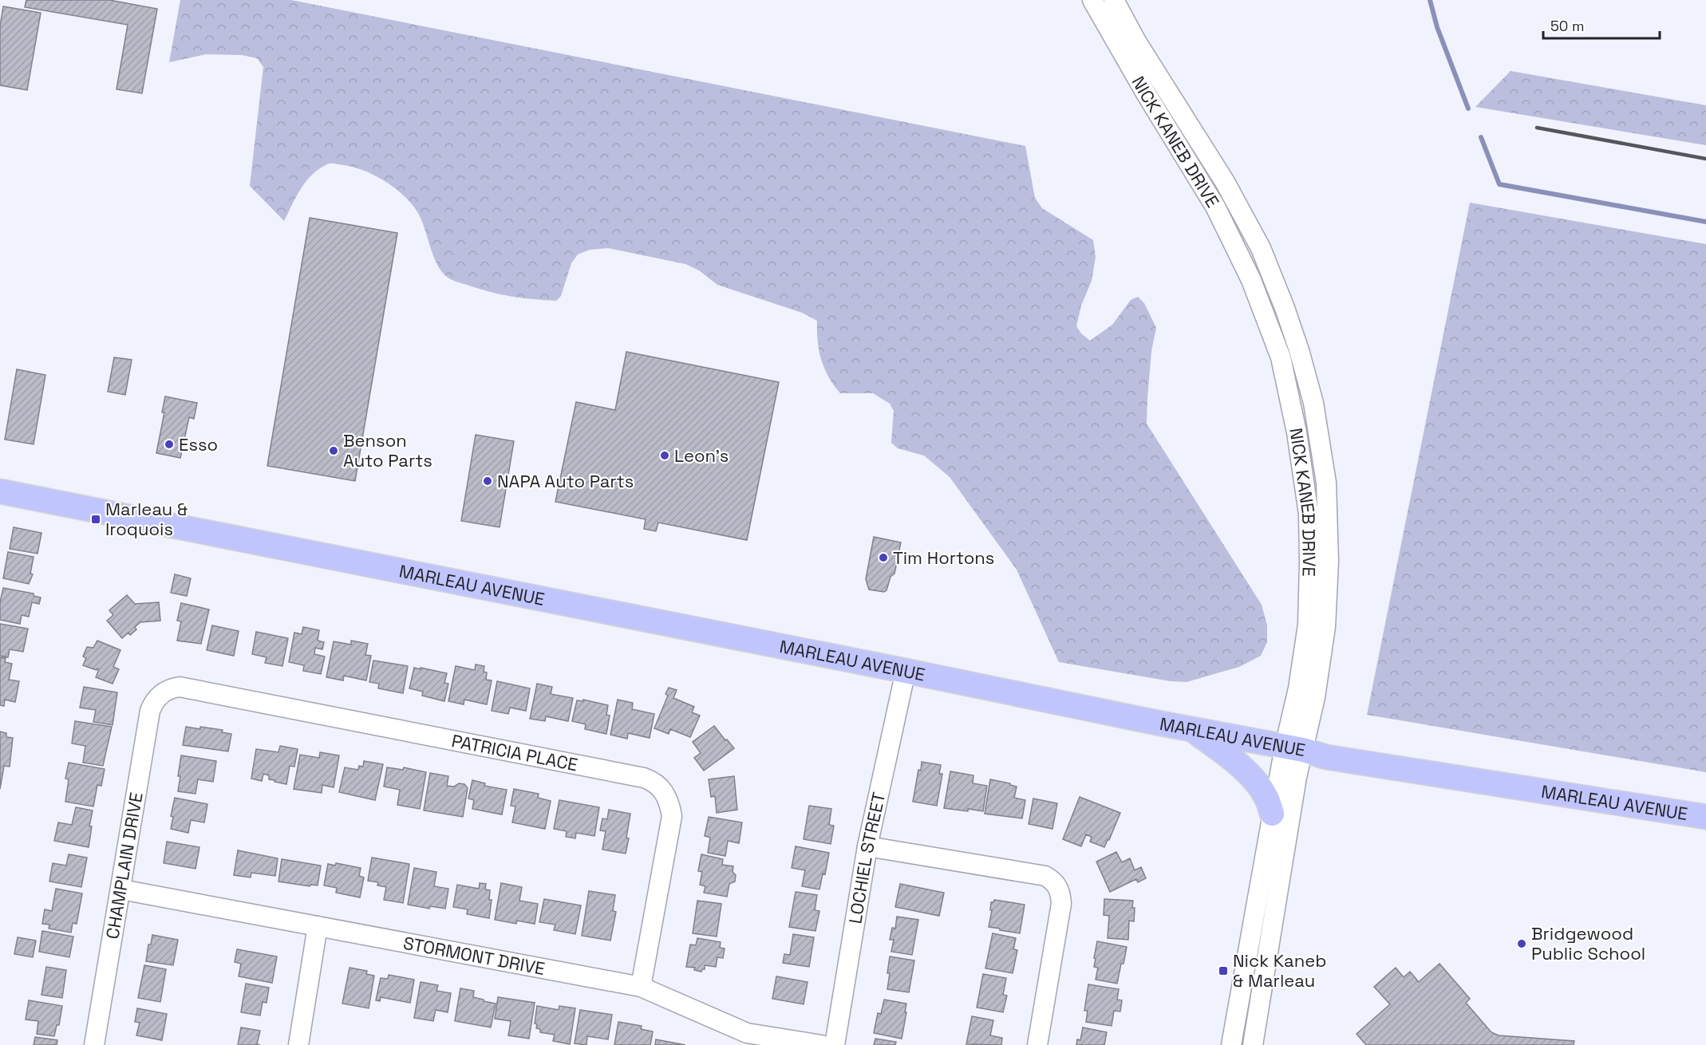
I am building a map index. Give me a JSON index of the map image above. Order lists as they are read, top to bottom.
{
  "streets": {
    "main road": ["MARLEAU AVENUE"],
    "street": [
      "NICK KANEB DRIVE",
      "PATRICIA PLACE",
      "LOCHIEL STREET",
      "CHAMPLAIN DRIVE",
      "STORMONT DRIVE"
    ]
  },
  "crossings": [
    ["NICK KANEB DRIVE", "MARLEAU AVENUE"],
    ["MARLEAU AVENUE", "LOCHIEL STREET"],
    ["PATRICIA PLACE", "CHAMPLAIN DRIVE"],
    ["PATRICIA PLACE", "STORMONT DRIVE"],
    ["CHAMPLAIN DRIVE", "STORMONT DRIVE"]
  ],
  "places": {
    "other": [
      "Esso",
      "Benson Auto Parts",
      "Leon's",
      "NAPA Auto Parts",
      "Tim Hortons",
      "Bridgewood Public School"
    ],
    "transit": ["Marleau & Iroquois", "Nick Kaneb & Marleau"]
  },
  "scale_bar": "50 m"
}
